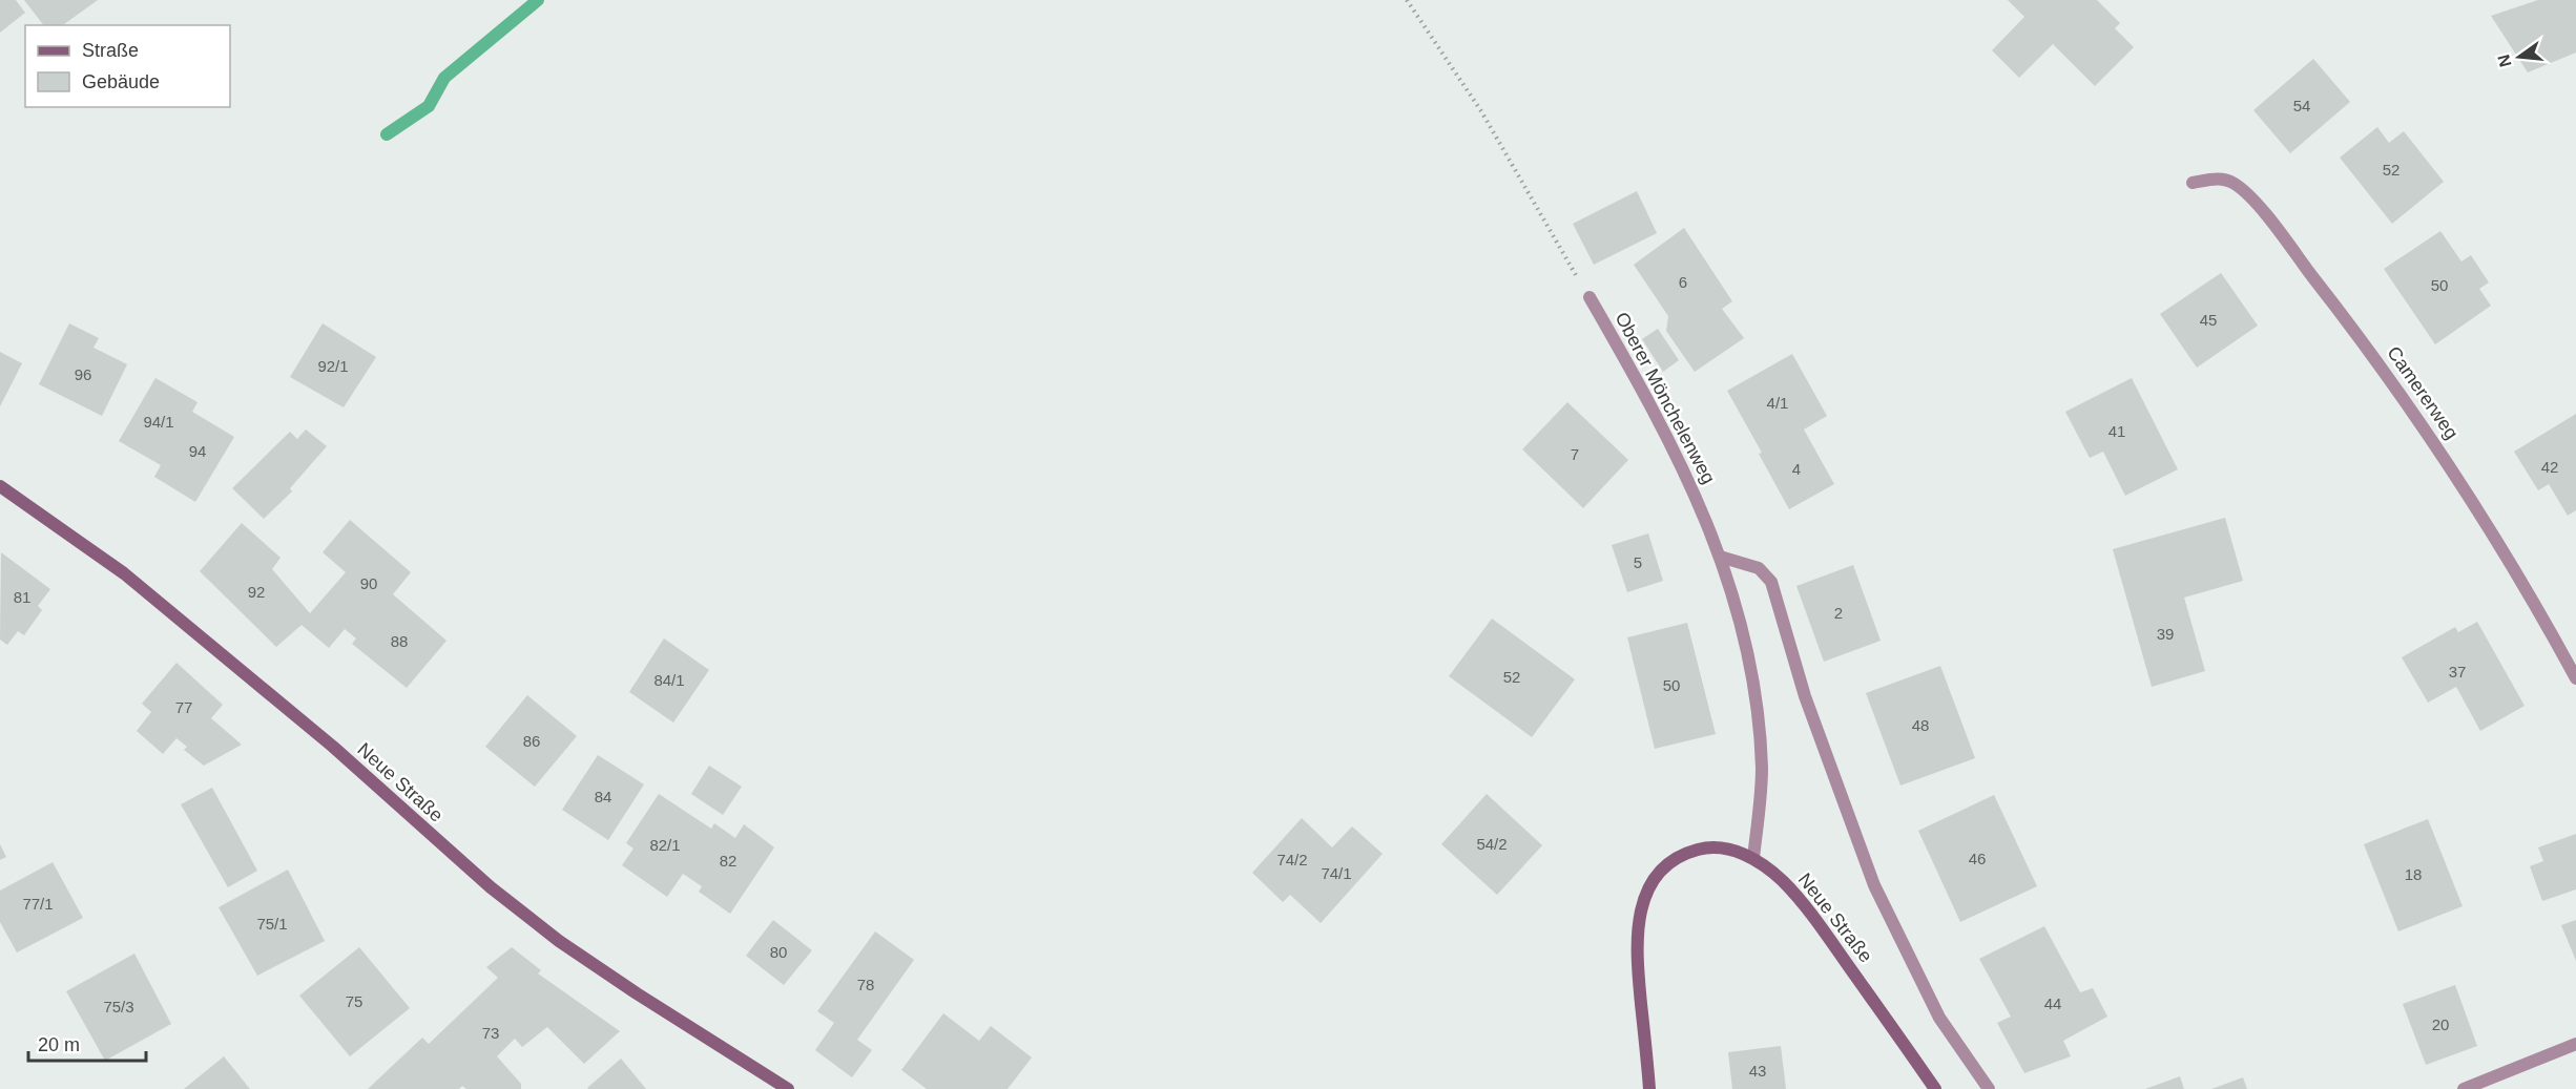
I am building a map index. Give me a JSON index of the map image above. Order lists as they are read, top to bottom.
{
  "streets": {
    "street": ["Camererweg", "Oberer Mönchelenweg", "Neue Straße"]
  },
  "crossings": [
    ["Oberer Mönchelenweg", "Neue Straße"]
  ],
  "house_numbers": [
    "54",
    "52",
    "6",
    "50",
    "45",
    "92/1",
    "96",
    "4/1",
    "94/1",
    "41",
    "94",
    "7",
    "42",
    "4",
    "5",
    "90",
    "92",
    "81",
    "2",
    "39",
    "88",
    "37",
    "52",
    "84/1",
    "50",
    "77",
    "48",
    "86",
    "84",
    "54/2",
    "82/1",
    "46",
    "74/2",
    "82",
    "74/1",
    "18",
    "77/1",
    "75/1",
    "80",
    "78",
    "75",
    "44",
    "75/3",
    "20",
    "73",
    "43"
  ],
  "legend": ["Straße", "Gebäude"],
  "scale_bar": "20 m",
  "north": "left"
}
